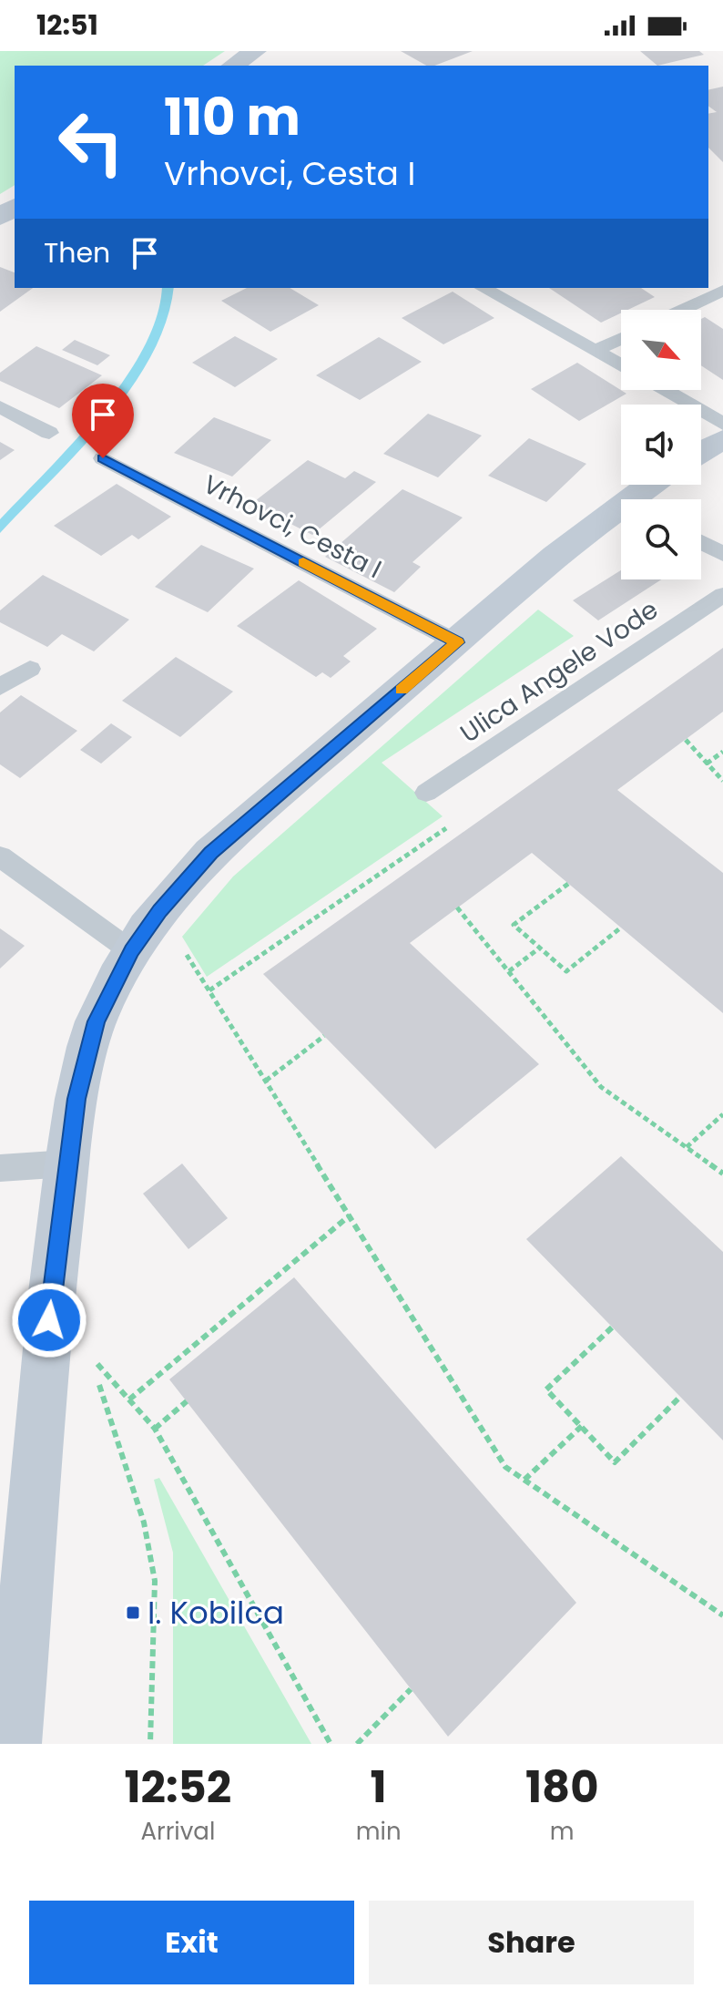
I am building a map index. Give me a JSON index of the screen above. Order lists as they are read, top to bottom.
{
  "streets": {
    "lane": ["Vrhovci, Cesta I", "Ulica Angele Vode"]
  },
  "places": {
    "transit": ["I. Kobilca"]
  },
  "north": "bottom right",
  "page": {
    "status": "12:51",
    "turn": ["110 m", "Vrhovci, Cesta I"],
    "then": "Then",
    "eta": [
      "12:52",
      "Arrival",
      "1",
      "min",
      "180",
      "m"
    ],
    "buttons": ["Exit", "Share"]
  }
}
